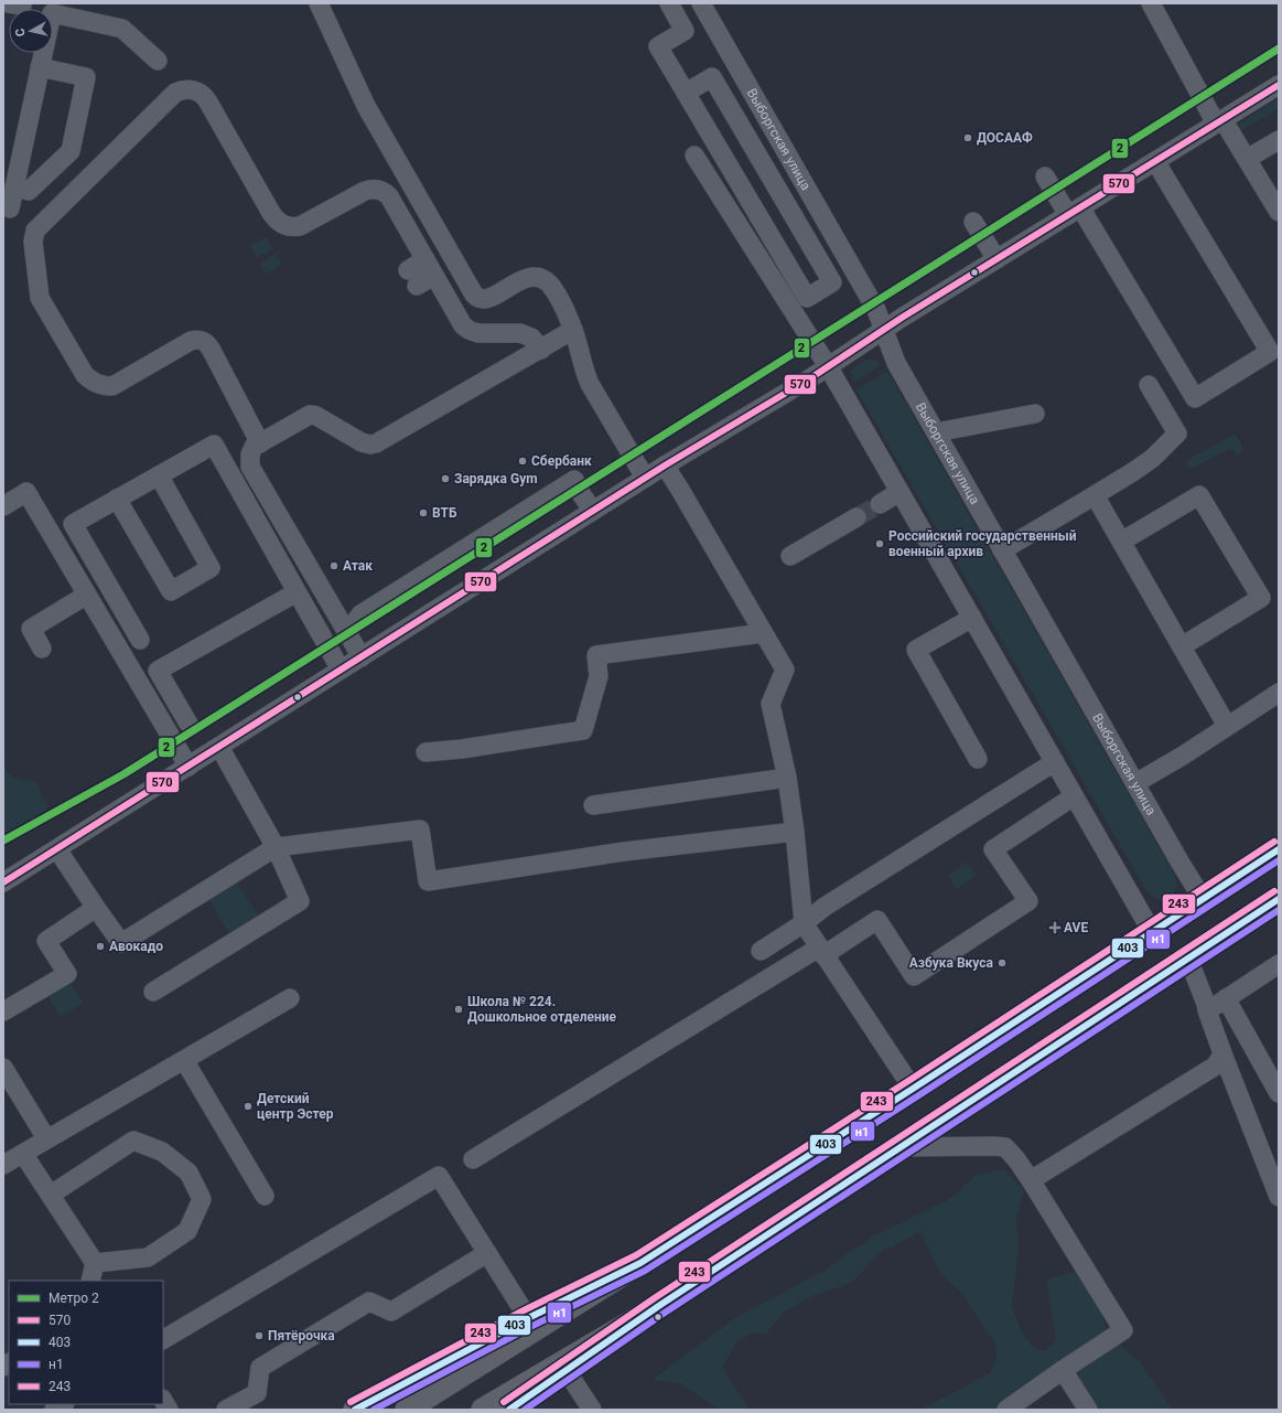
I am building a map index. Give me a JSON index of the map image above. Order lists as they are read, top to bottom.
{
  "streets": {
    "street": ["Выборгская улица"]
  },
  "places": {
    "other": [
      "ДОСААФ",
      "Сбербанк",
      "Зарядка Gym",
      "ВТБ",
      "Российский государственный военный архив",
      "Атак",
      "Авокадо",
      "Азбука Вкуса",
      "Школа № 224. Дошкольное отделение",
      "Детский центр Эстер",
      "Пятёрочка"
    ],
    "health": ["AVE"]
  },
  "lines": [
    "metro line 2",
    "transit line 570",
    "transit line 243",
    "transit line 403",
    "transit line н1"
  ],
  "legend": [
    "Метро 2",
    "570",
    "403",
    "н1",
    "243"
  ],
  "north": "left"
}
